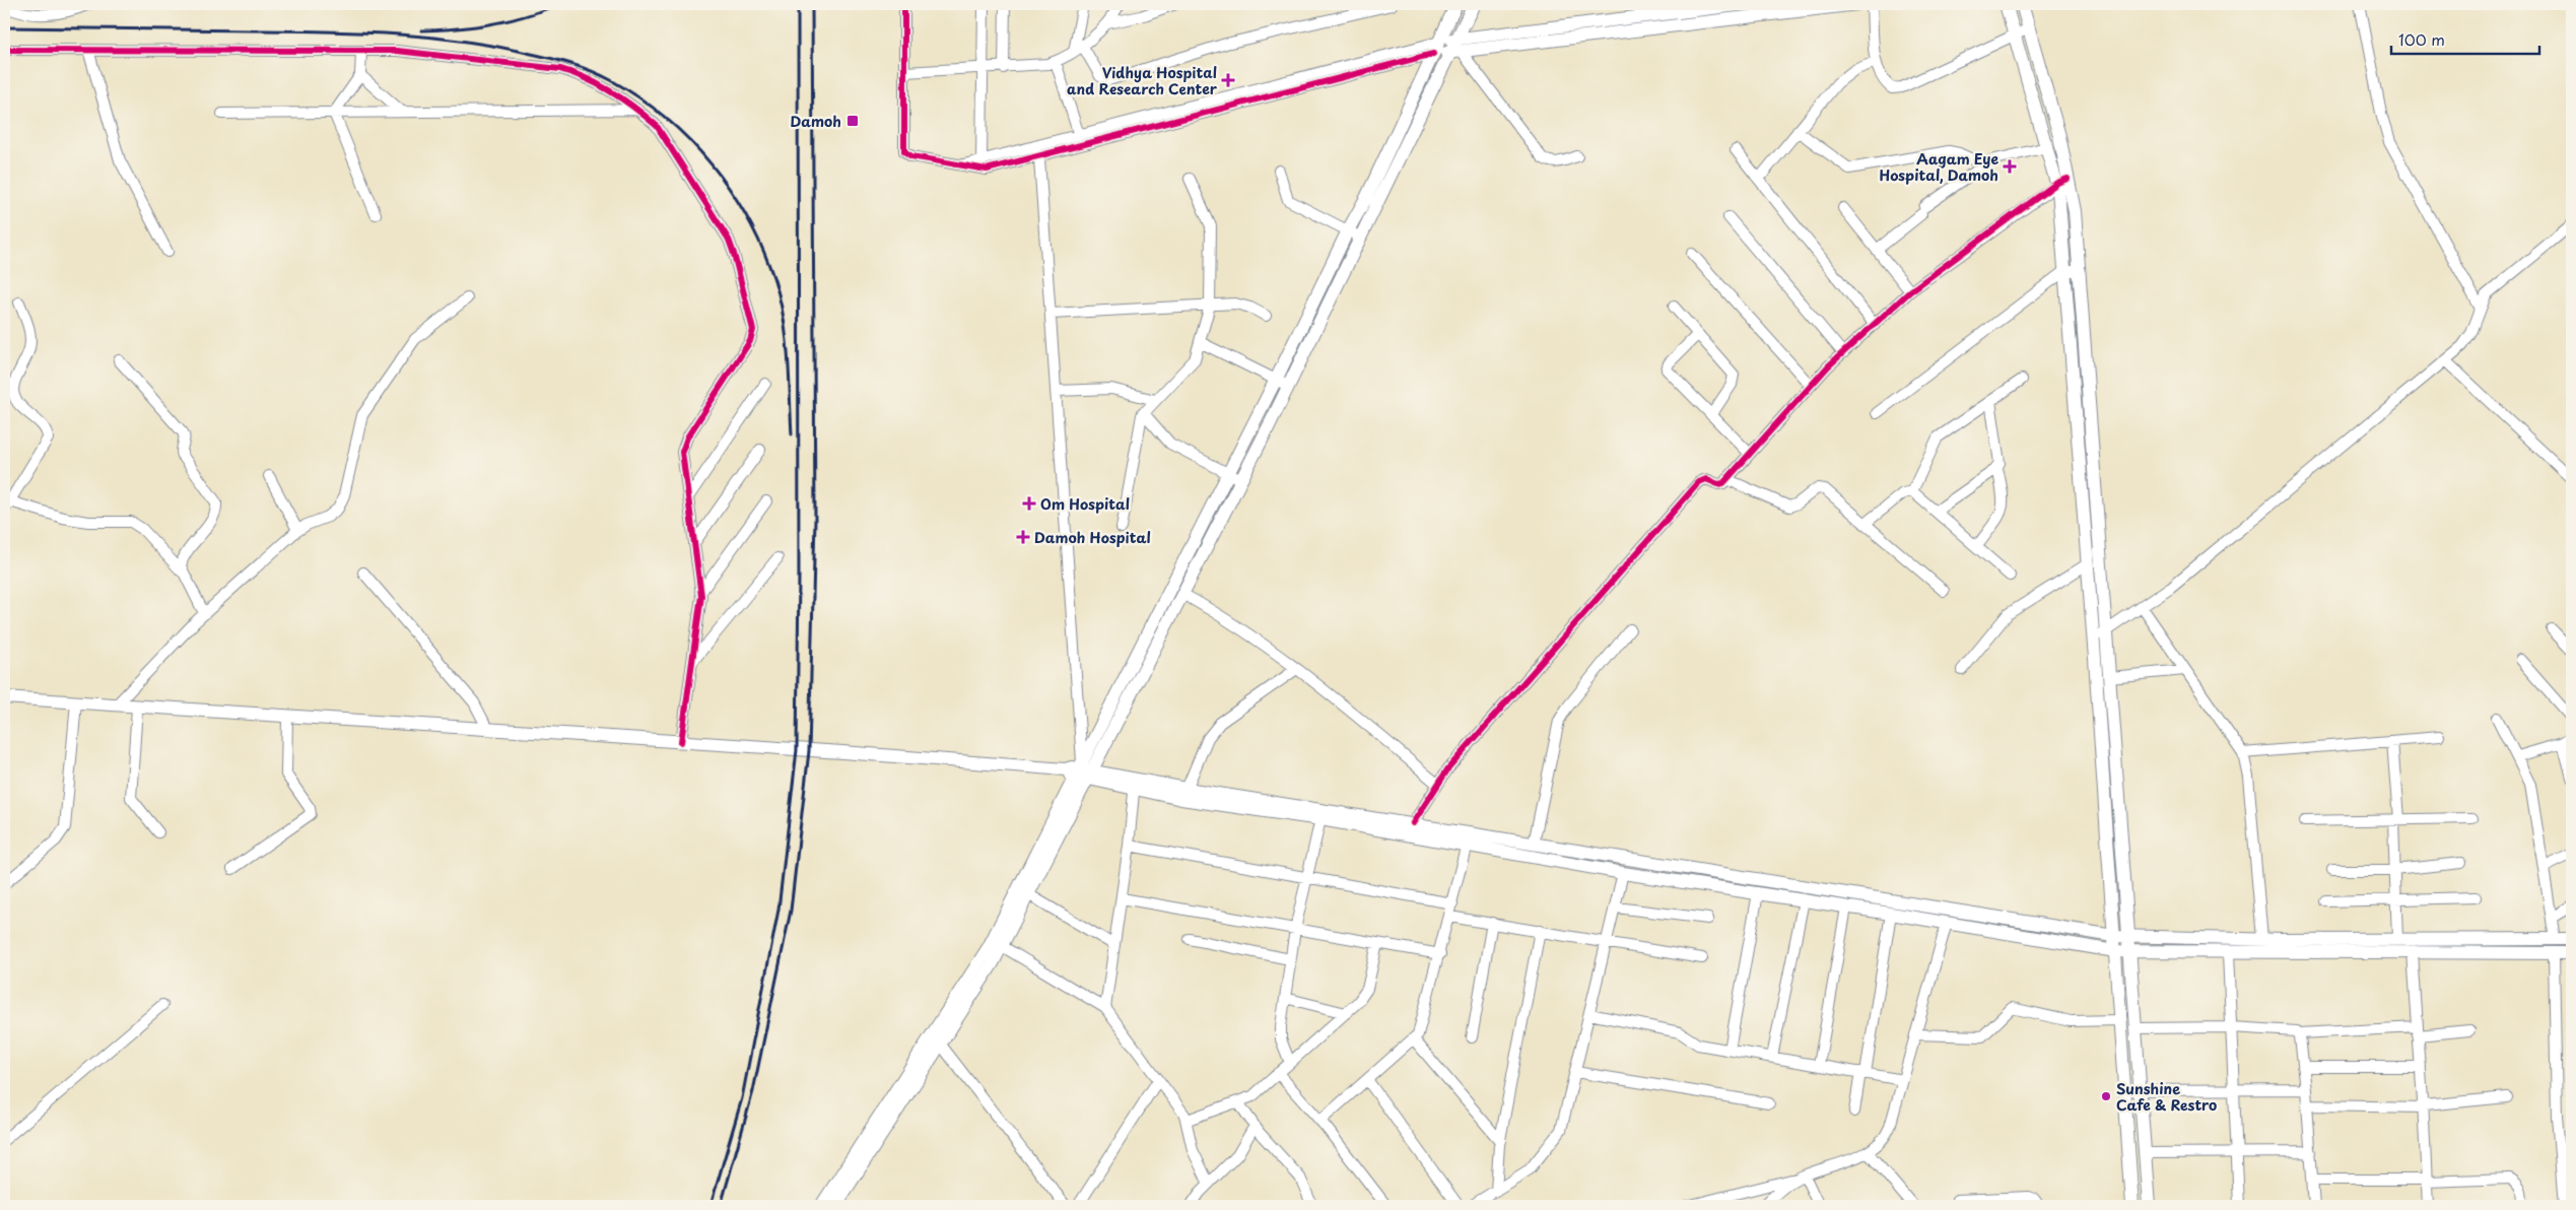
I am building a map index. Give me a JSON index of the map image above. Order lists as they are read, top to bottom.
{
  "places": {
    "health": [
      "Vidhya Hospital and Research Center",
      "Aagam Eye Hospital, Damoh",
      "Om Hospital",
      "Damoh Hospital"
    ],
    "transit": ["Damoh"],
    "other": ["Sunshine Cafe & Restro"]
  },
  "scale_bar": "100 m"
}
